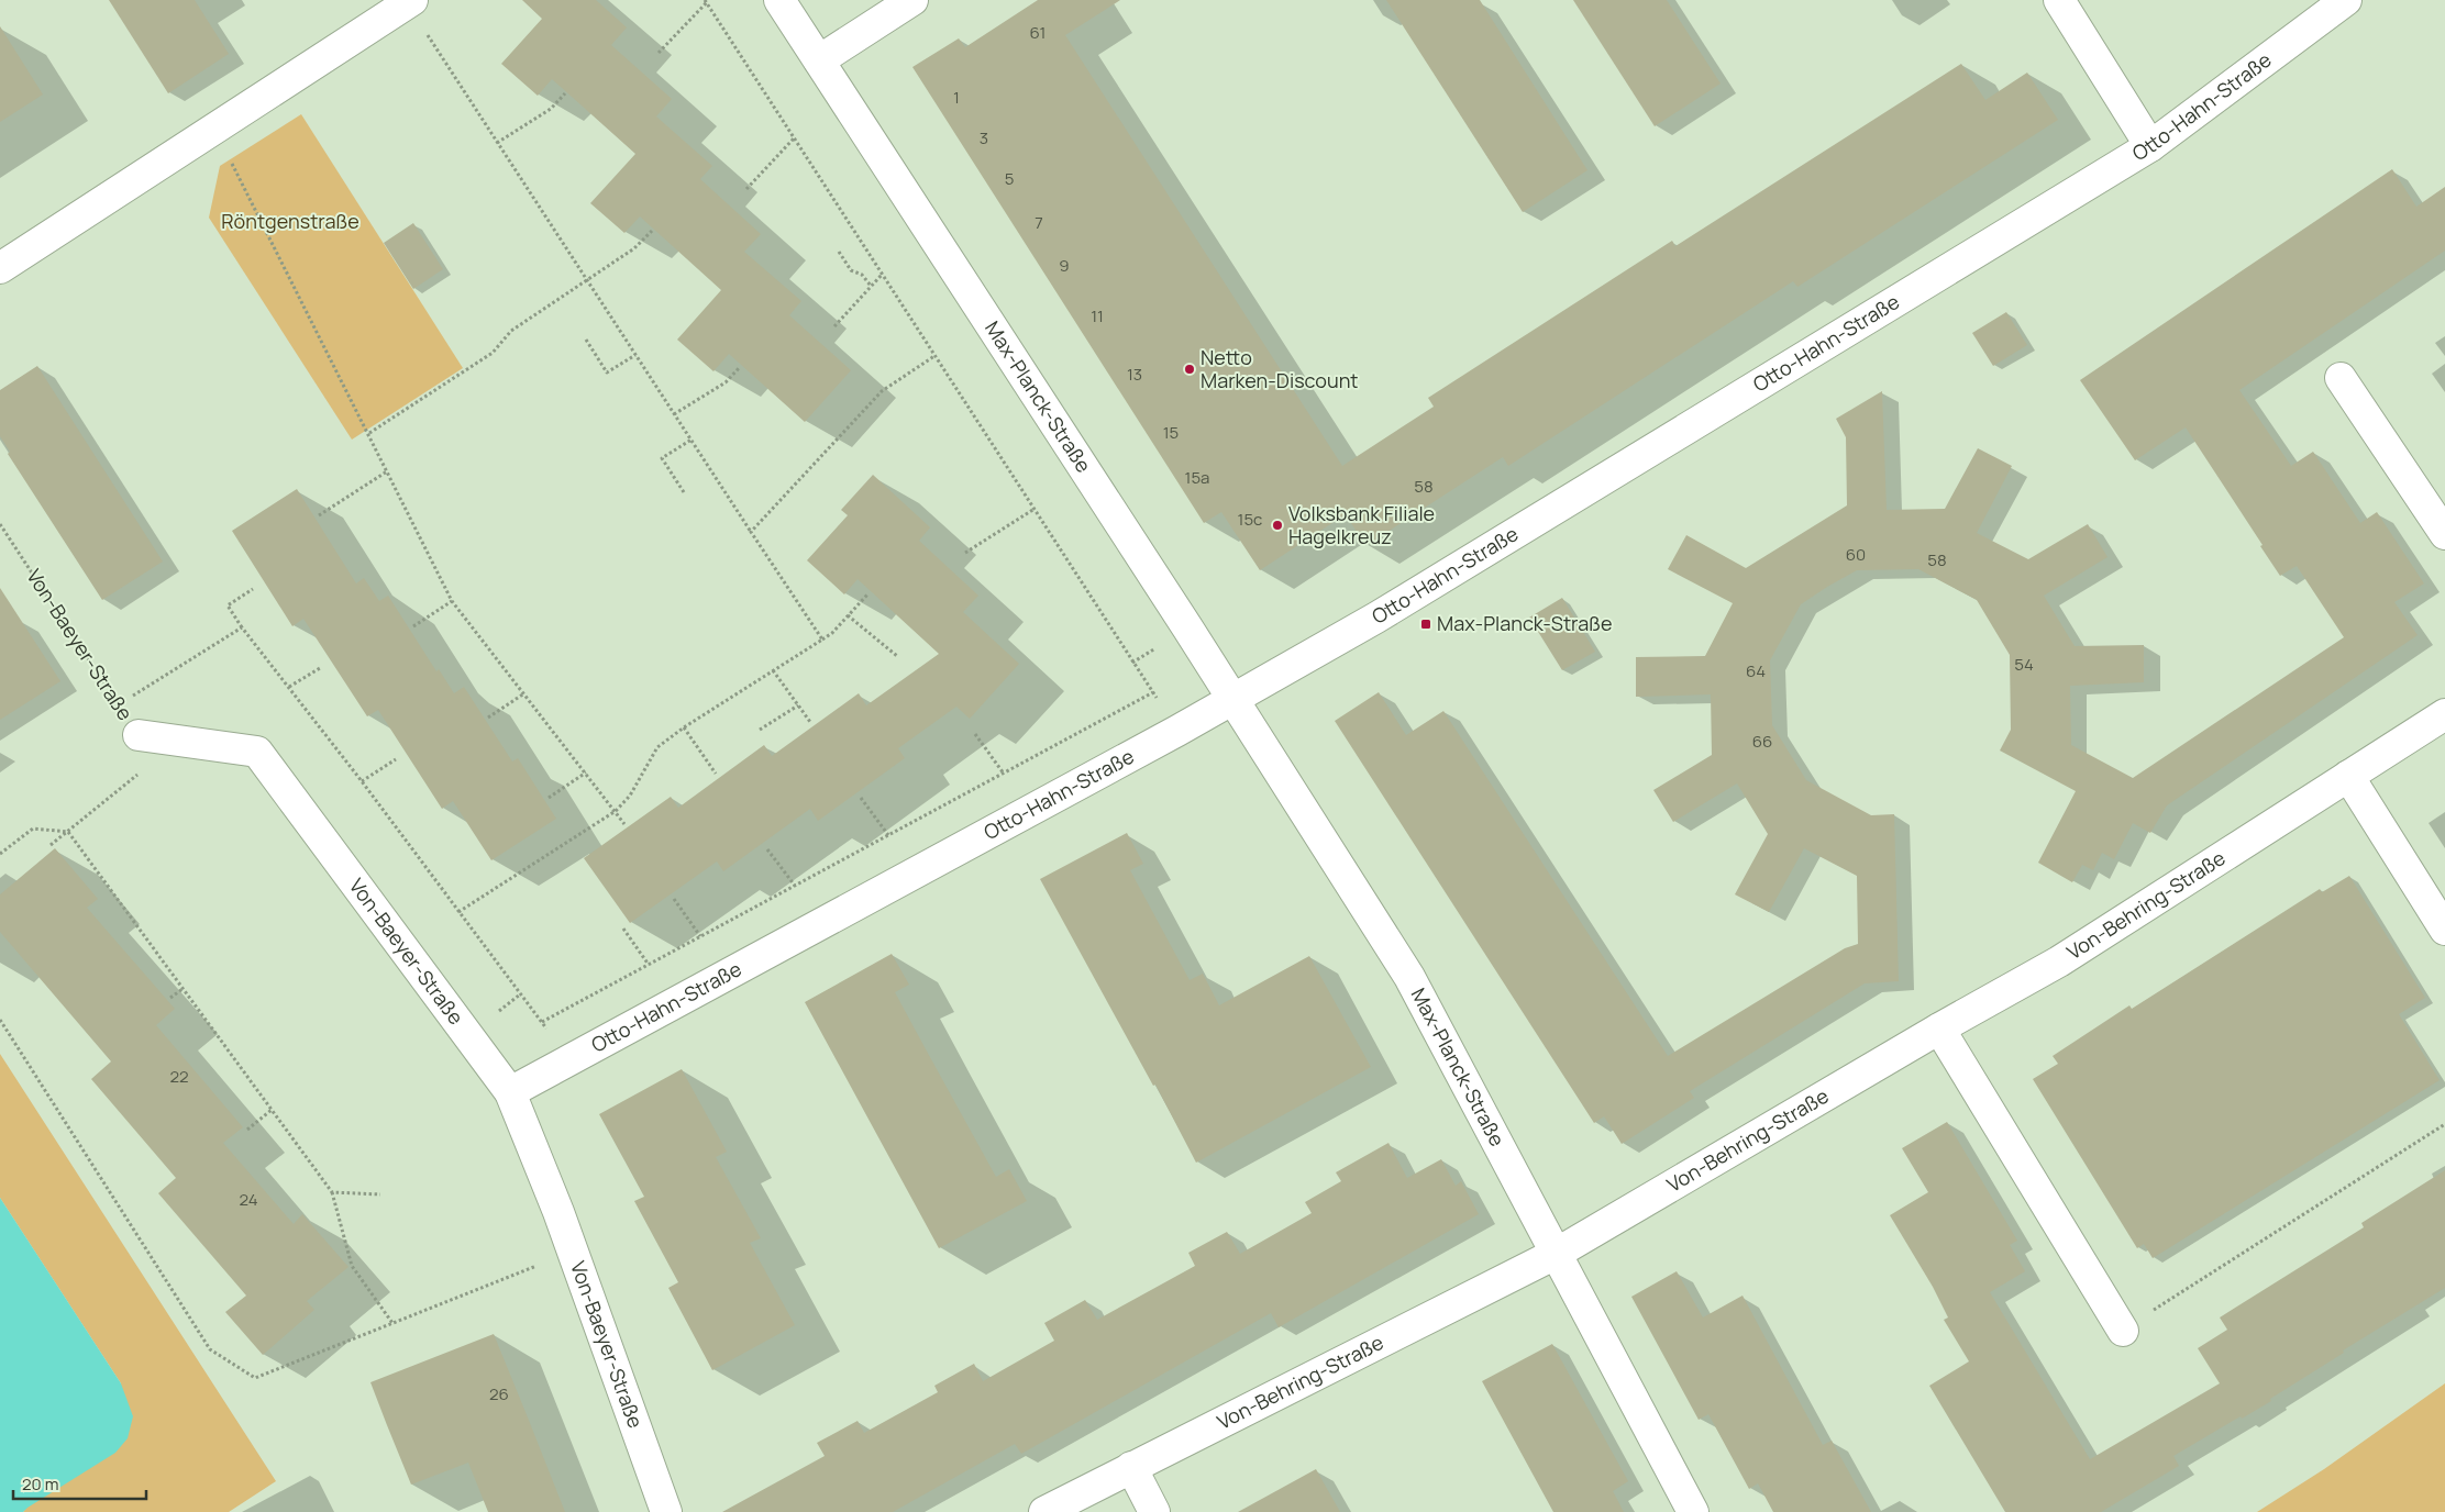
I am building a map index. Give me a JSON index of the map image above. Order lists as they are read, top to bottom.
{
  "streets": {
    "street": [
      "Otto-Hahn-Straße",
      "Max-Planck-Straße",
      "Von-Baeyer-Straße",
      "Von-Behring-Straße"
    ]
  },
  "crossings": [
    ["Otto-Hahn-Straße", "Max-Planck-Straße"],
    ["Otto-Hahn-Straße", "Von-Baeyer-Straße"],
    ["Max-Planck-Straße", "Von-Behring-Straße"]
  ],
  "parks": ["Röntgenstraße"],
  "places": {
    "other": ["Netto Marken-Discount", "Volksbank Filiale Hagelkreuz"],
    "transit": ["Max-Planck-Straße"]
  },
  "house_numbers": [
    "61",
    "1",
    "3",
    "5",
    "7",
    "9",
    "11",
    "13",
    "15",
    "15a",
    "58",
    "15c",
    "60",
    "58",
    "54",
    "64",
    "66",
    "22",
    "24",
    "26"
  ],
  "scale_bar": "20 m"
}
